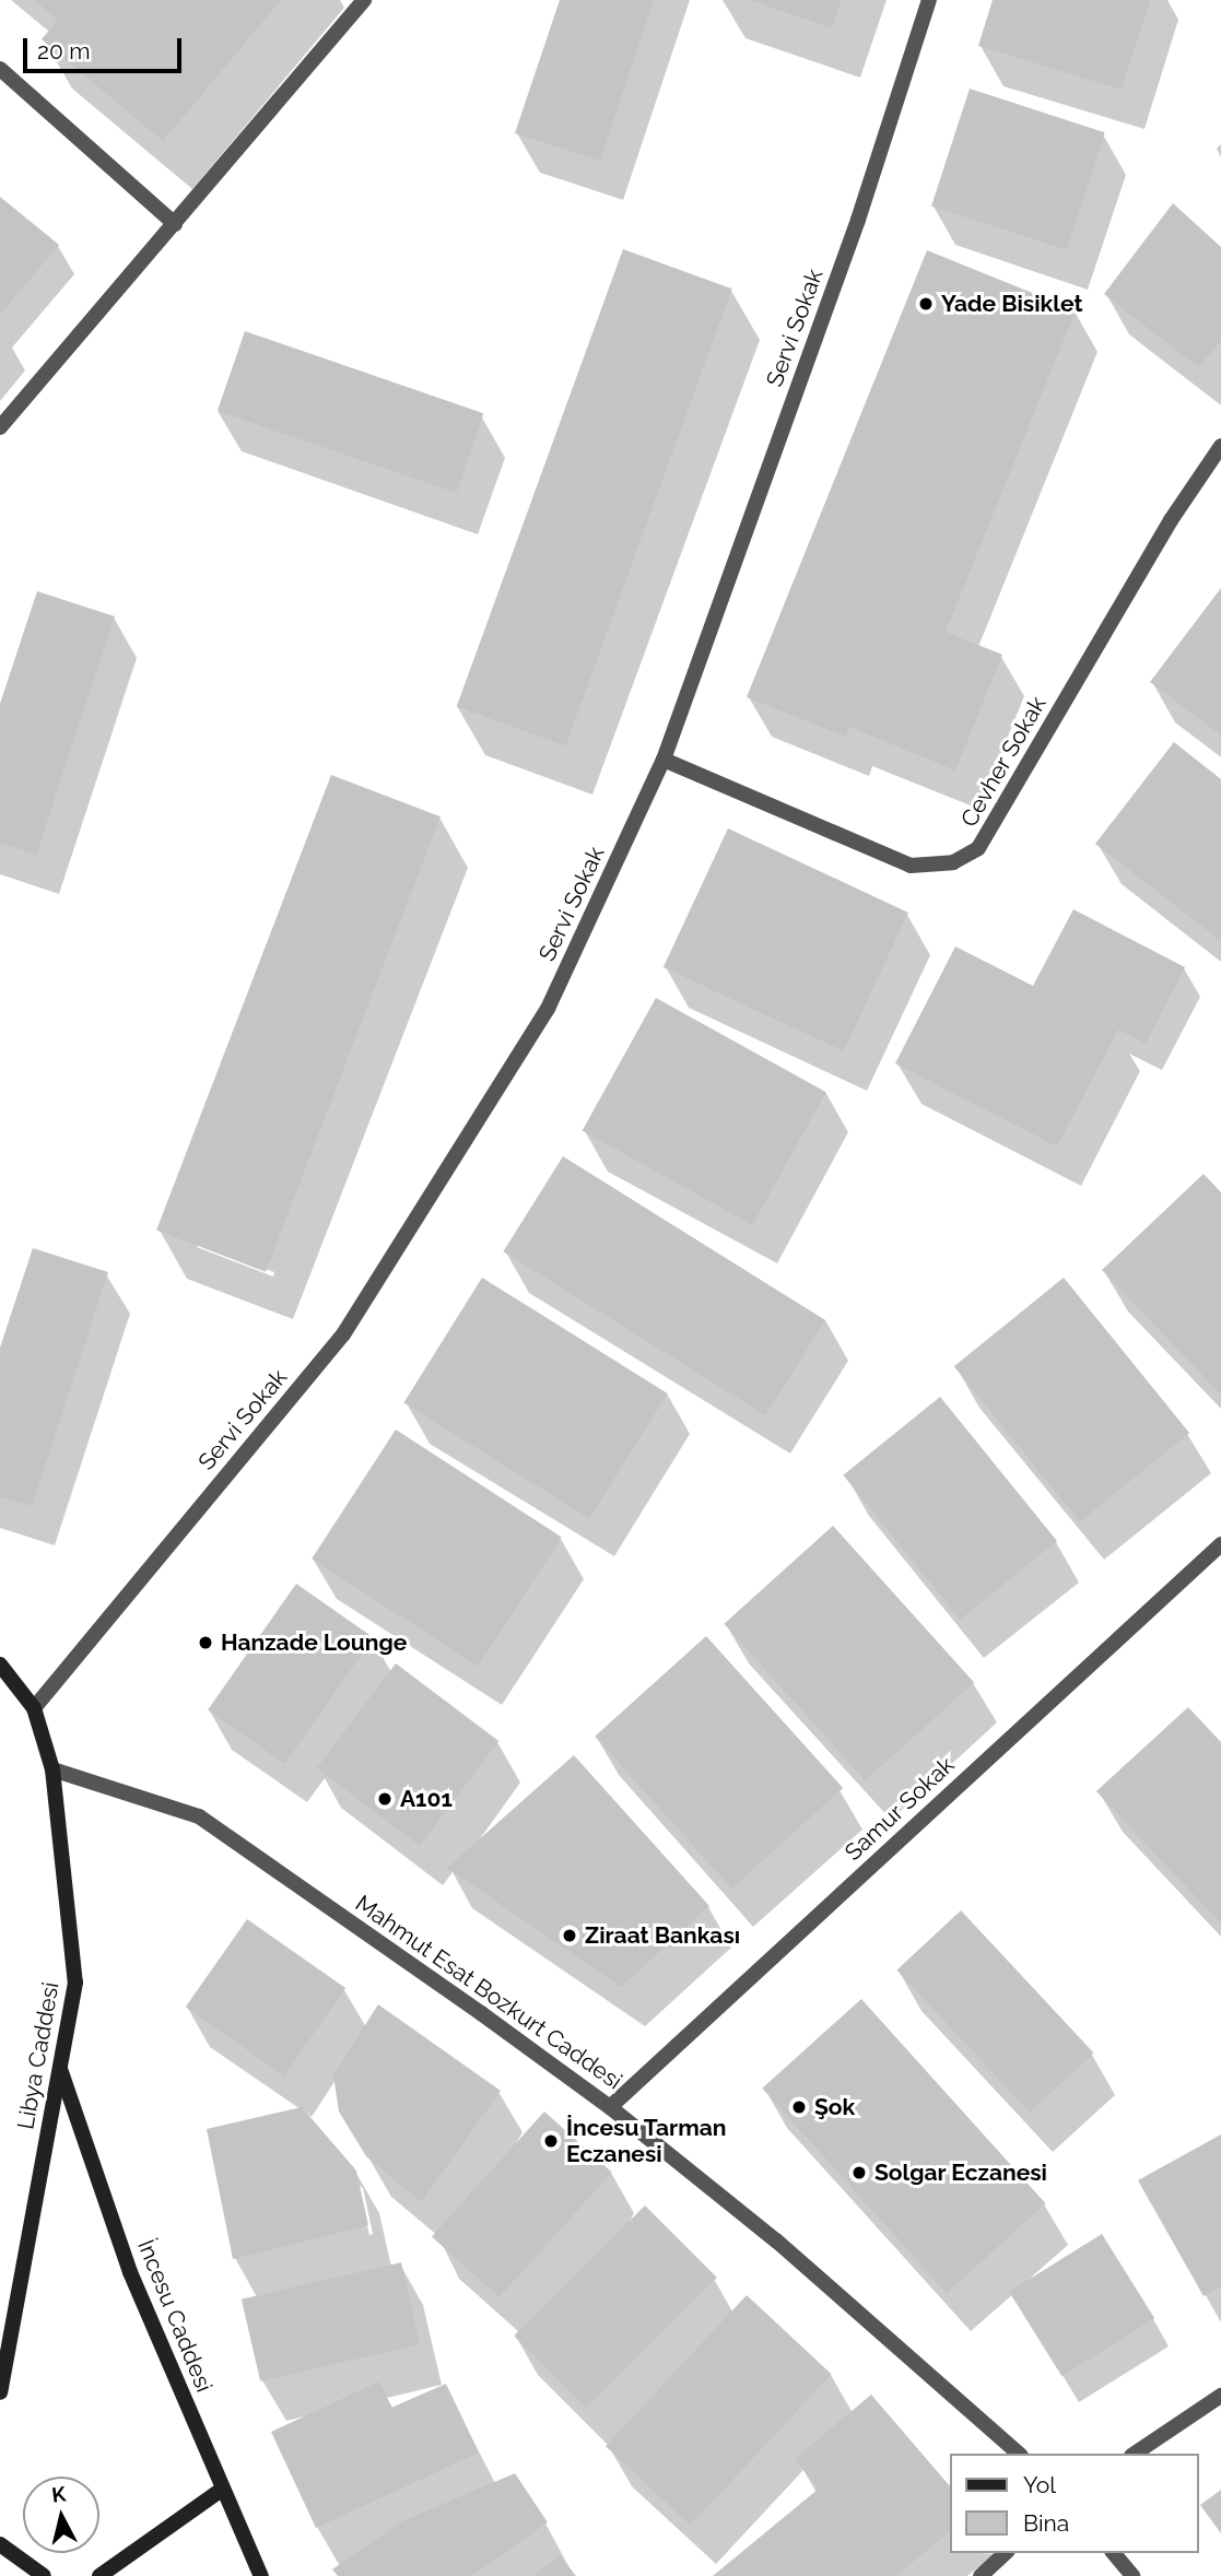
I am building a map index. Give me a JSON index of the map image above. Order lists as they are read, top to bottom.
{
  "streets": {
    "main road": ["Libya Caddesi", "İncesu Caddesi"],
    "street": [
      "Servi Sokak",
      "Cevher Sokak",
      "Samur Sokak",
      "Mahmut Esat Bozkurt Caddesi"
    ]
  },
  "crossings": [
    ["Servi Sokak", "Cevher Sokak"],
    ["Samur Sokak", "Mahmut Esat Bozkurt Caddesi"],
    ["Mahmut Esat Bozkurt Caddesi", "Libya Caddesi"],
    ["Libya Caddesi", "İncesu Caddesi"]
  ],
  "places": [
    "Yade Bisiklet",
    "Hanzade Lounge",
    "A101",
    "Ziraat Bankası",
    "Şok",
    "İncesu Tarman Eczanesi",
    "Solgar Eczanesi"
  ],
  "legend": ["Yol", "Bina"],
  "scale_bar": "20 m",
  "north": "top"
}
